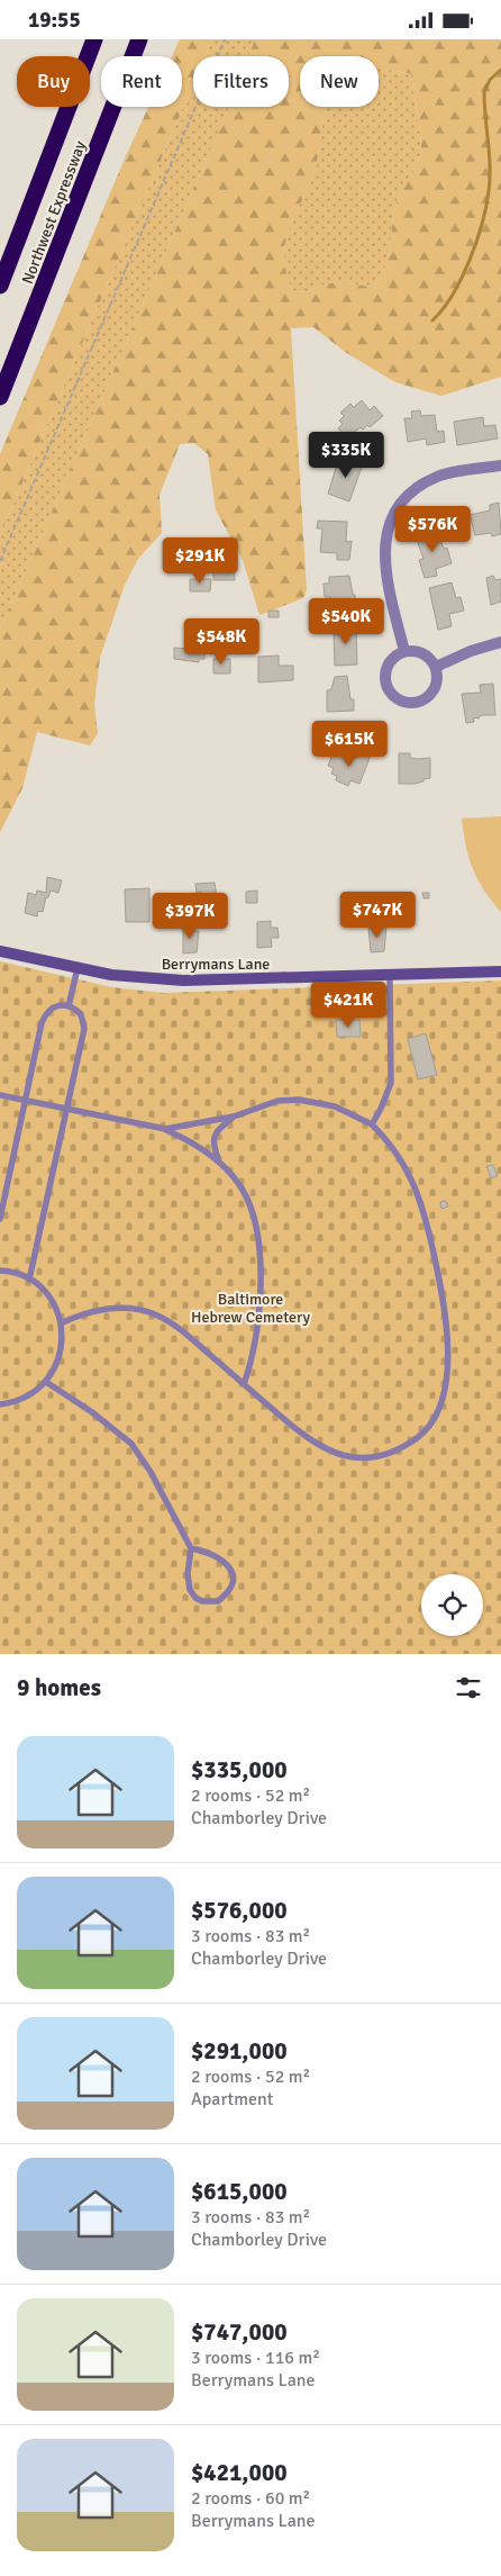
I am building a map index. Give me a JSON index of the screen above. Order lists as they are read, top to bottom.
{
  "streets": {
    "highway": ["Northwest Expressway"],
    "street": ["Berrymans Lane"]
  },
  "parks": ["Baltimore Hebrew Cemetery"],
  "page": {
    "status": "19:55",
    "chip": [
      "Buy",
      "Rent",
      "Filters",
      "New"
    ],
    "price": [
      "$335K",
      "$576K",
      "$291K",
      "$540K",
      "$548K",
      "$615K",
      "$747K",
      "$397K",
      "$421K"
    ],
    "heading": "9 homes",
    "list": [
      {
        "name": "$335,000",
        "note": "2 rooms · 52 m² · Chamborley Drive"
      },
      {
        "name": "$576,000",
        "note": "3 rooms · 83 m² · Chamborley Drive"
      },
      {
        "name": "$291,000",
        "note": "2 rooms · 52 m² · Apartment"
      },
      {
        "name": "$615,000",
        "note": "3 rooms · 83 m² · Chamborley Drive"
      },
      {
        "name": "$747,000",
        "note": "3 rooms · 116 m² · Berrymans Lane"
      },
      {
        "name": "$421,000",
        "note": "2 rooms · 60 m² · Berrymans Lane"
      }
    ]
  }
}
